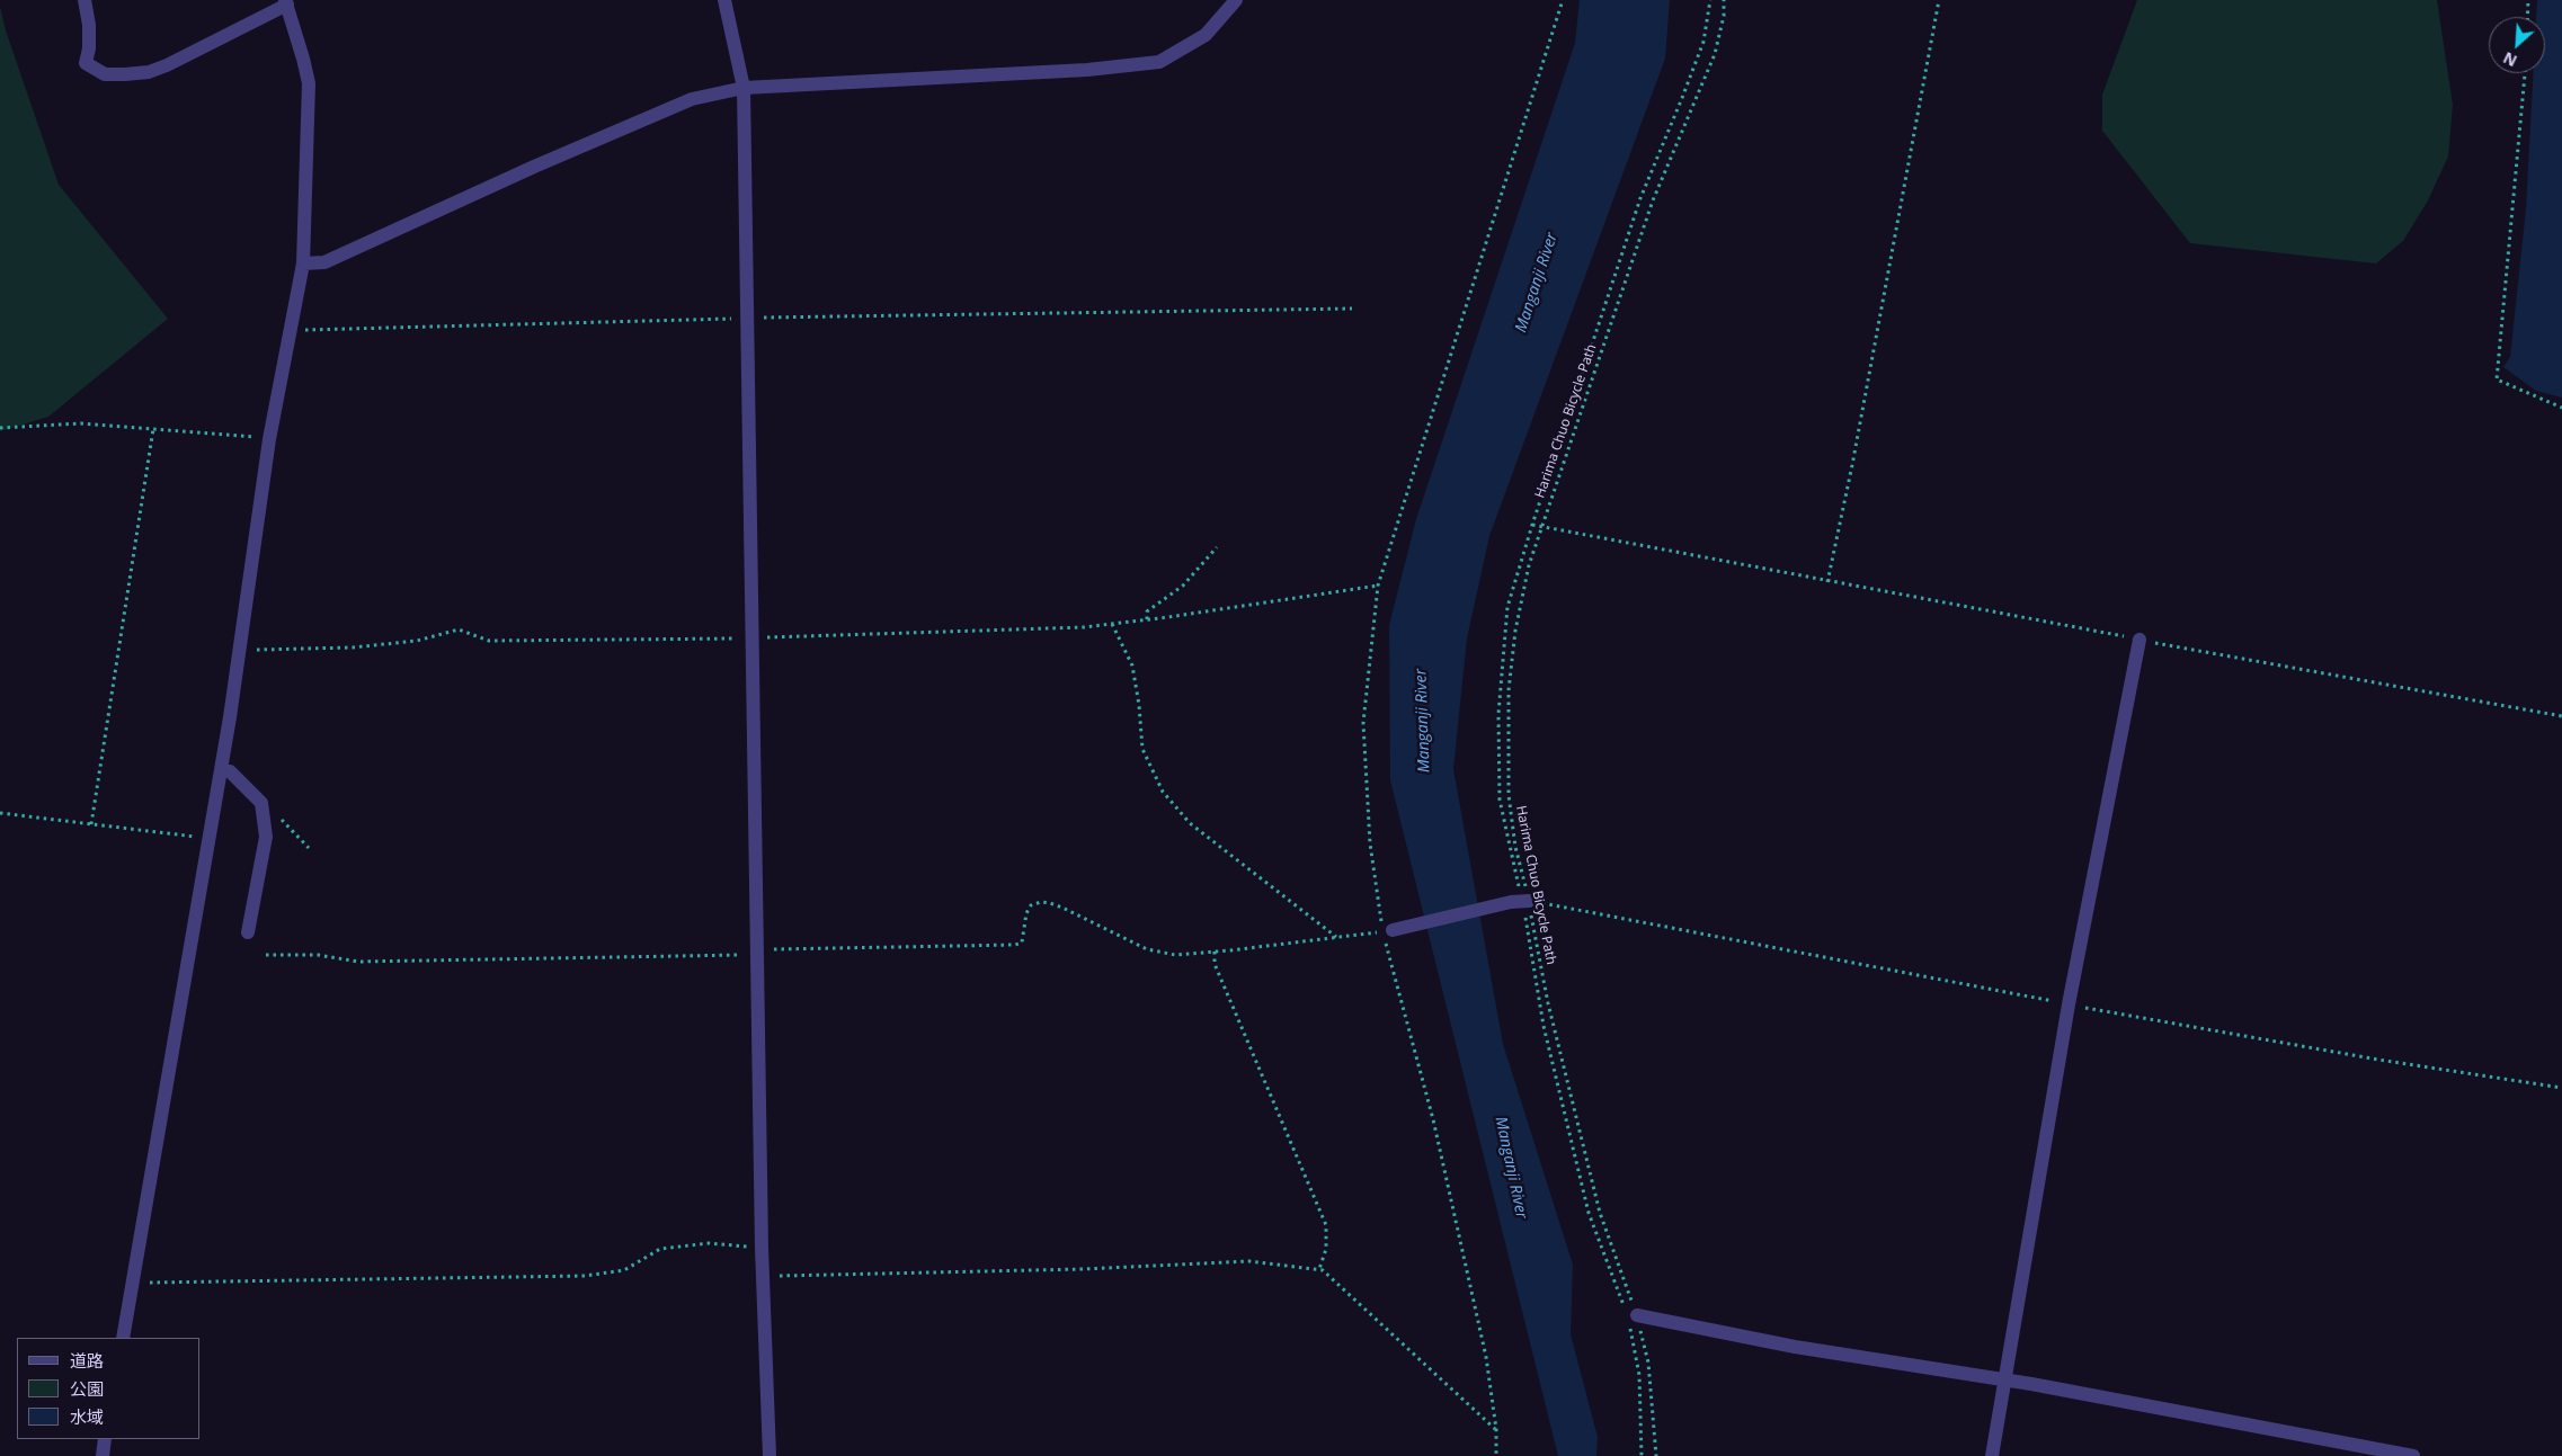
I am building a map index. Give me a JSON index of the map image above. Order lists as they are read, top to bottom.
{
  "streets": {
    "path": ["Harima Chuo Bicycle Path"]
  },
  "water": ["Manganji River"],
  "legend": ["道路", "公園", "水域"],
  "north": "bottom left"
}
